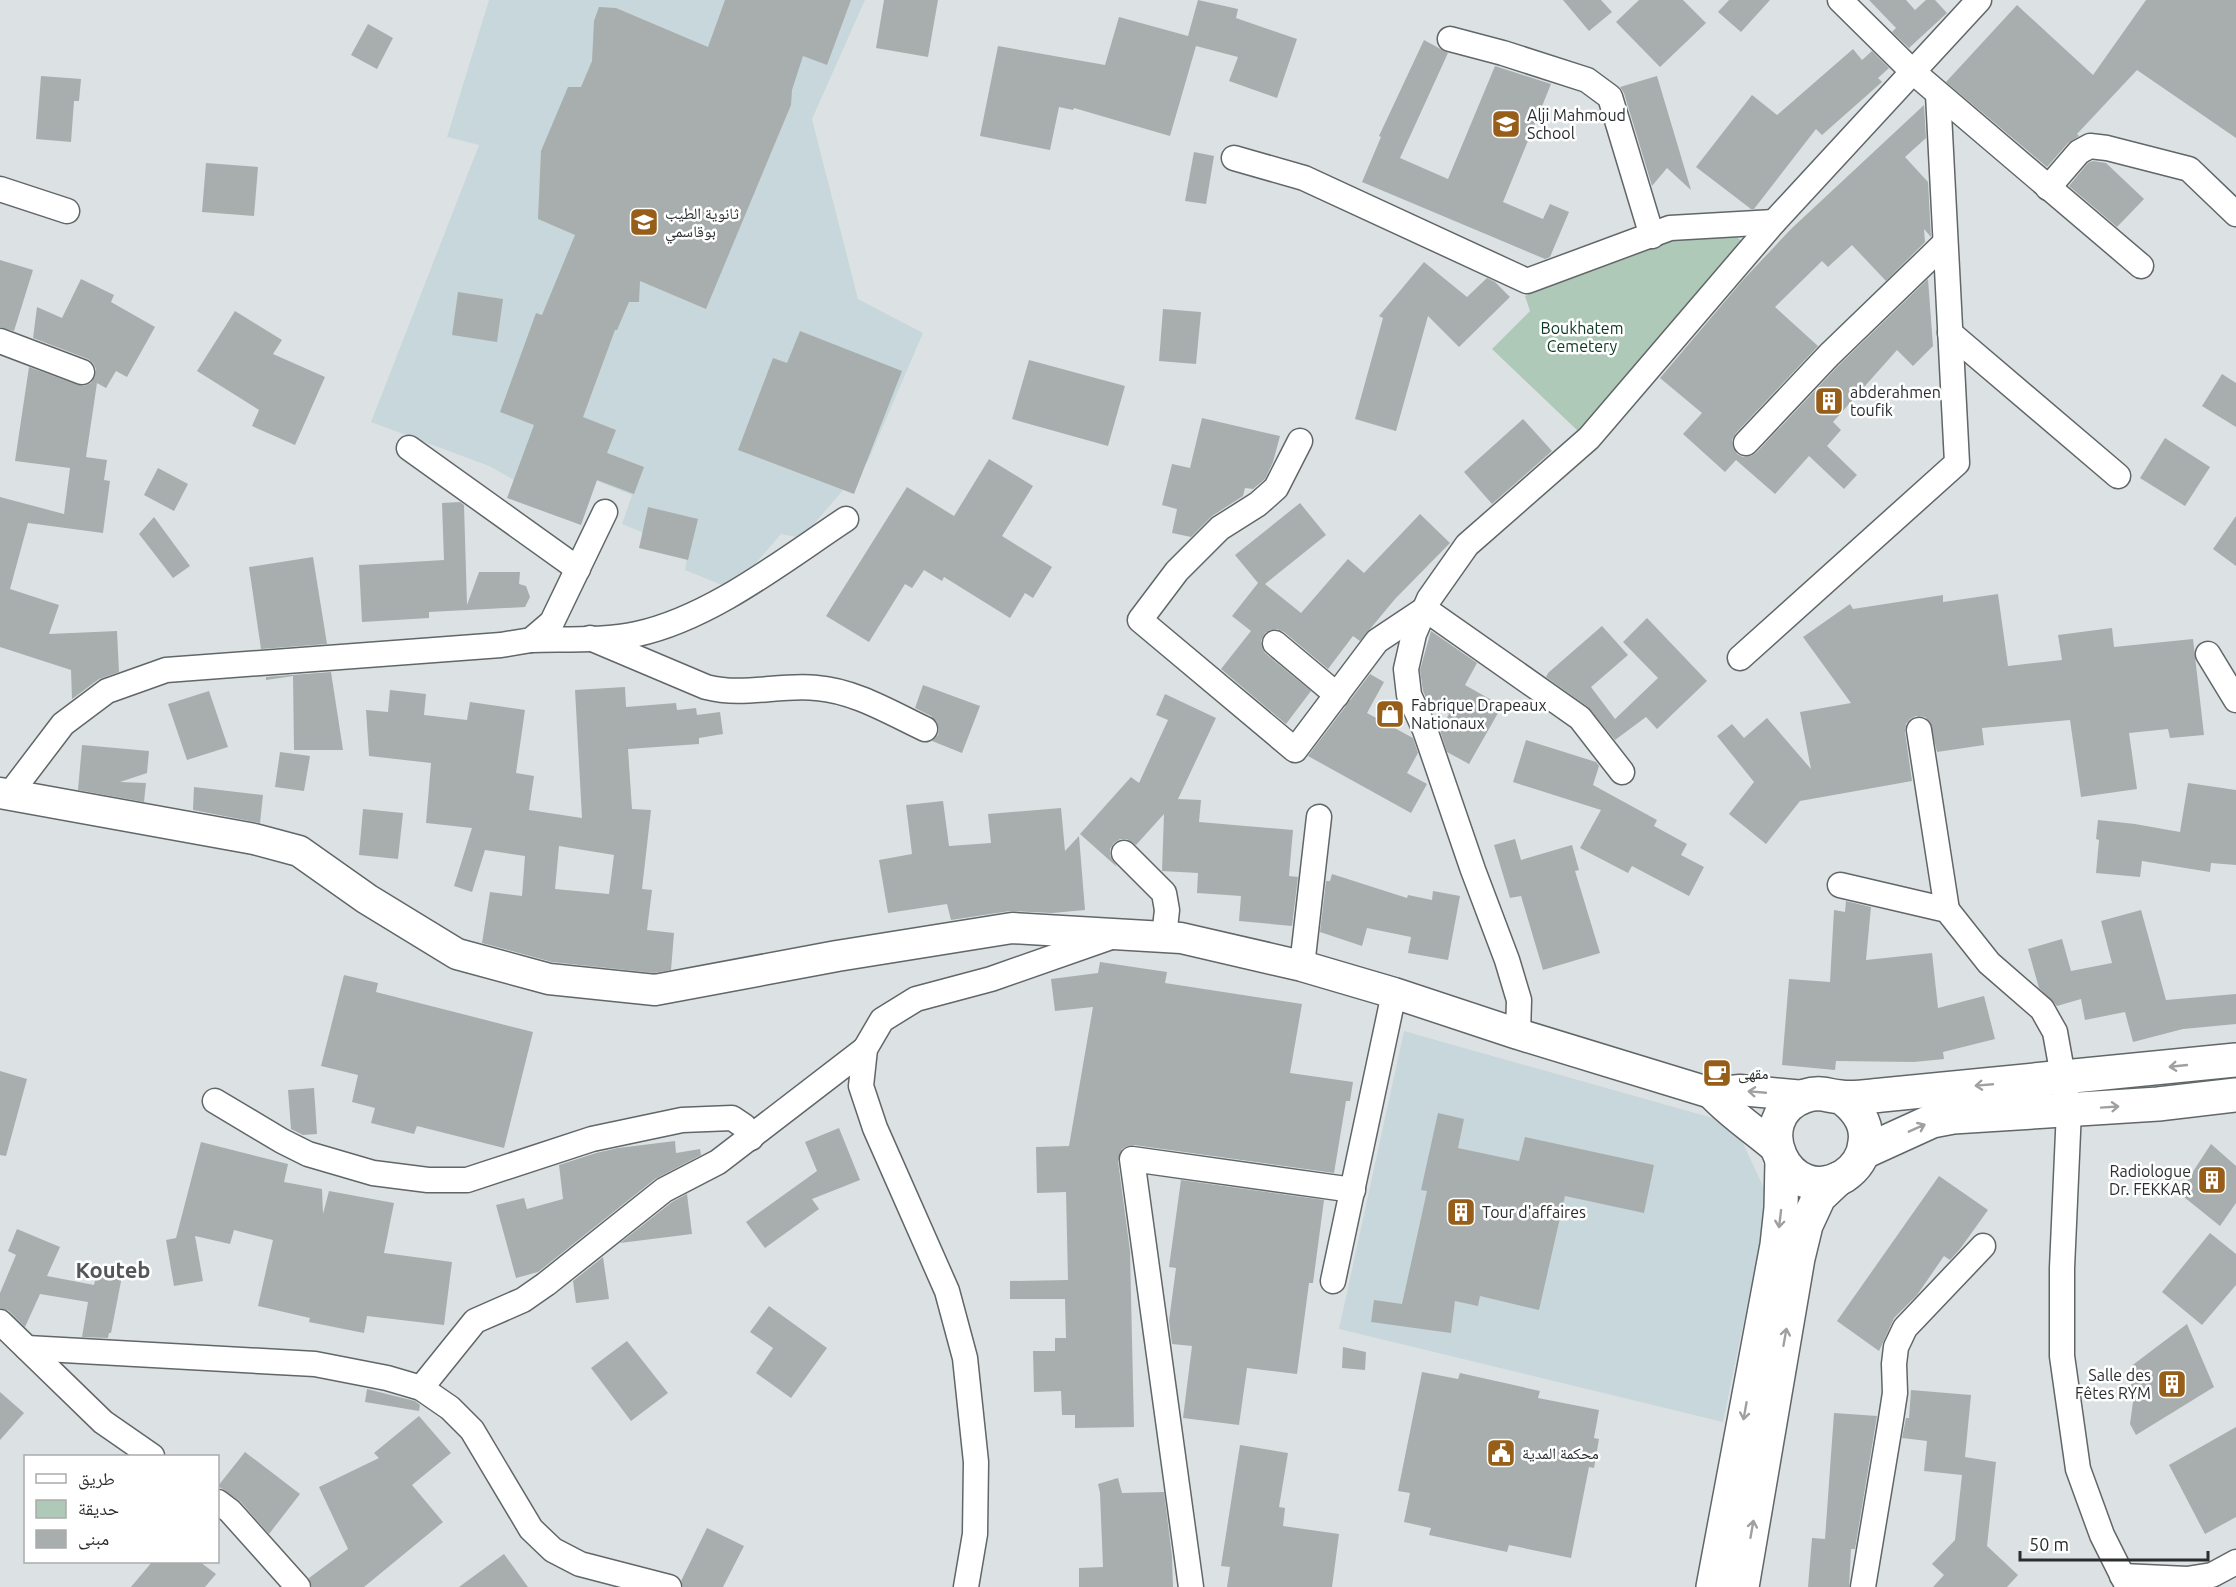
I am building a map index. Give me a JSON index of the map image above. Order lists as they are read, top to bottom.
{
  "districts": ["Kouteb"],
  "parks": ["Boukhatem Cemetery"],
  "places": {
    "school or university": ["Alji Mahmoud School", "ثانوية الطيب بوقاسمي"],
    "building": [
      "abderahmen toufik",
      "Radiologue Dr. FEKKAR",
      "Tour d'affaires",
      "Salle des Fêtes RYM"
    ],
    "shop": ["Fabrique Drapeaux Nationaux"],
    "cafe": ["مقهى"],
    "public building": ["محكمة المدية"]
  },
  "legend": ["طريق", "حديقة", "مبنى"],
  "scale_bar": "50 m"
}
